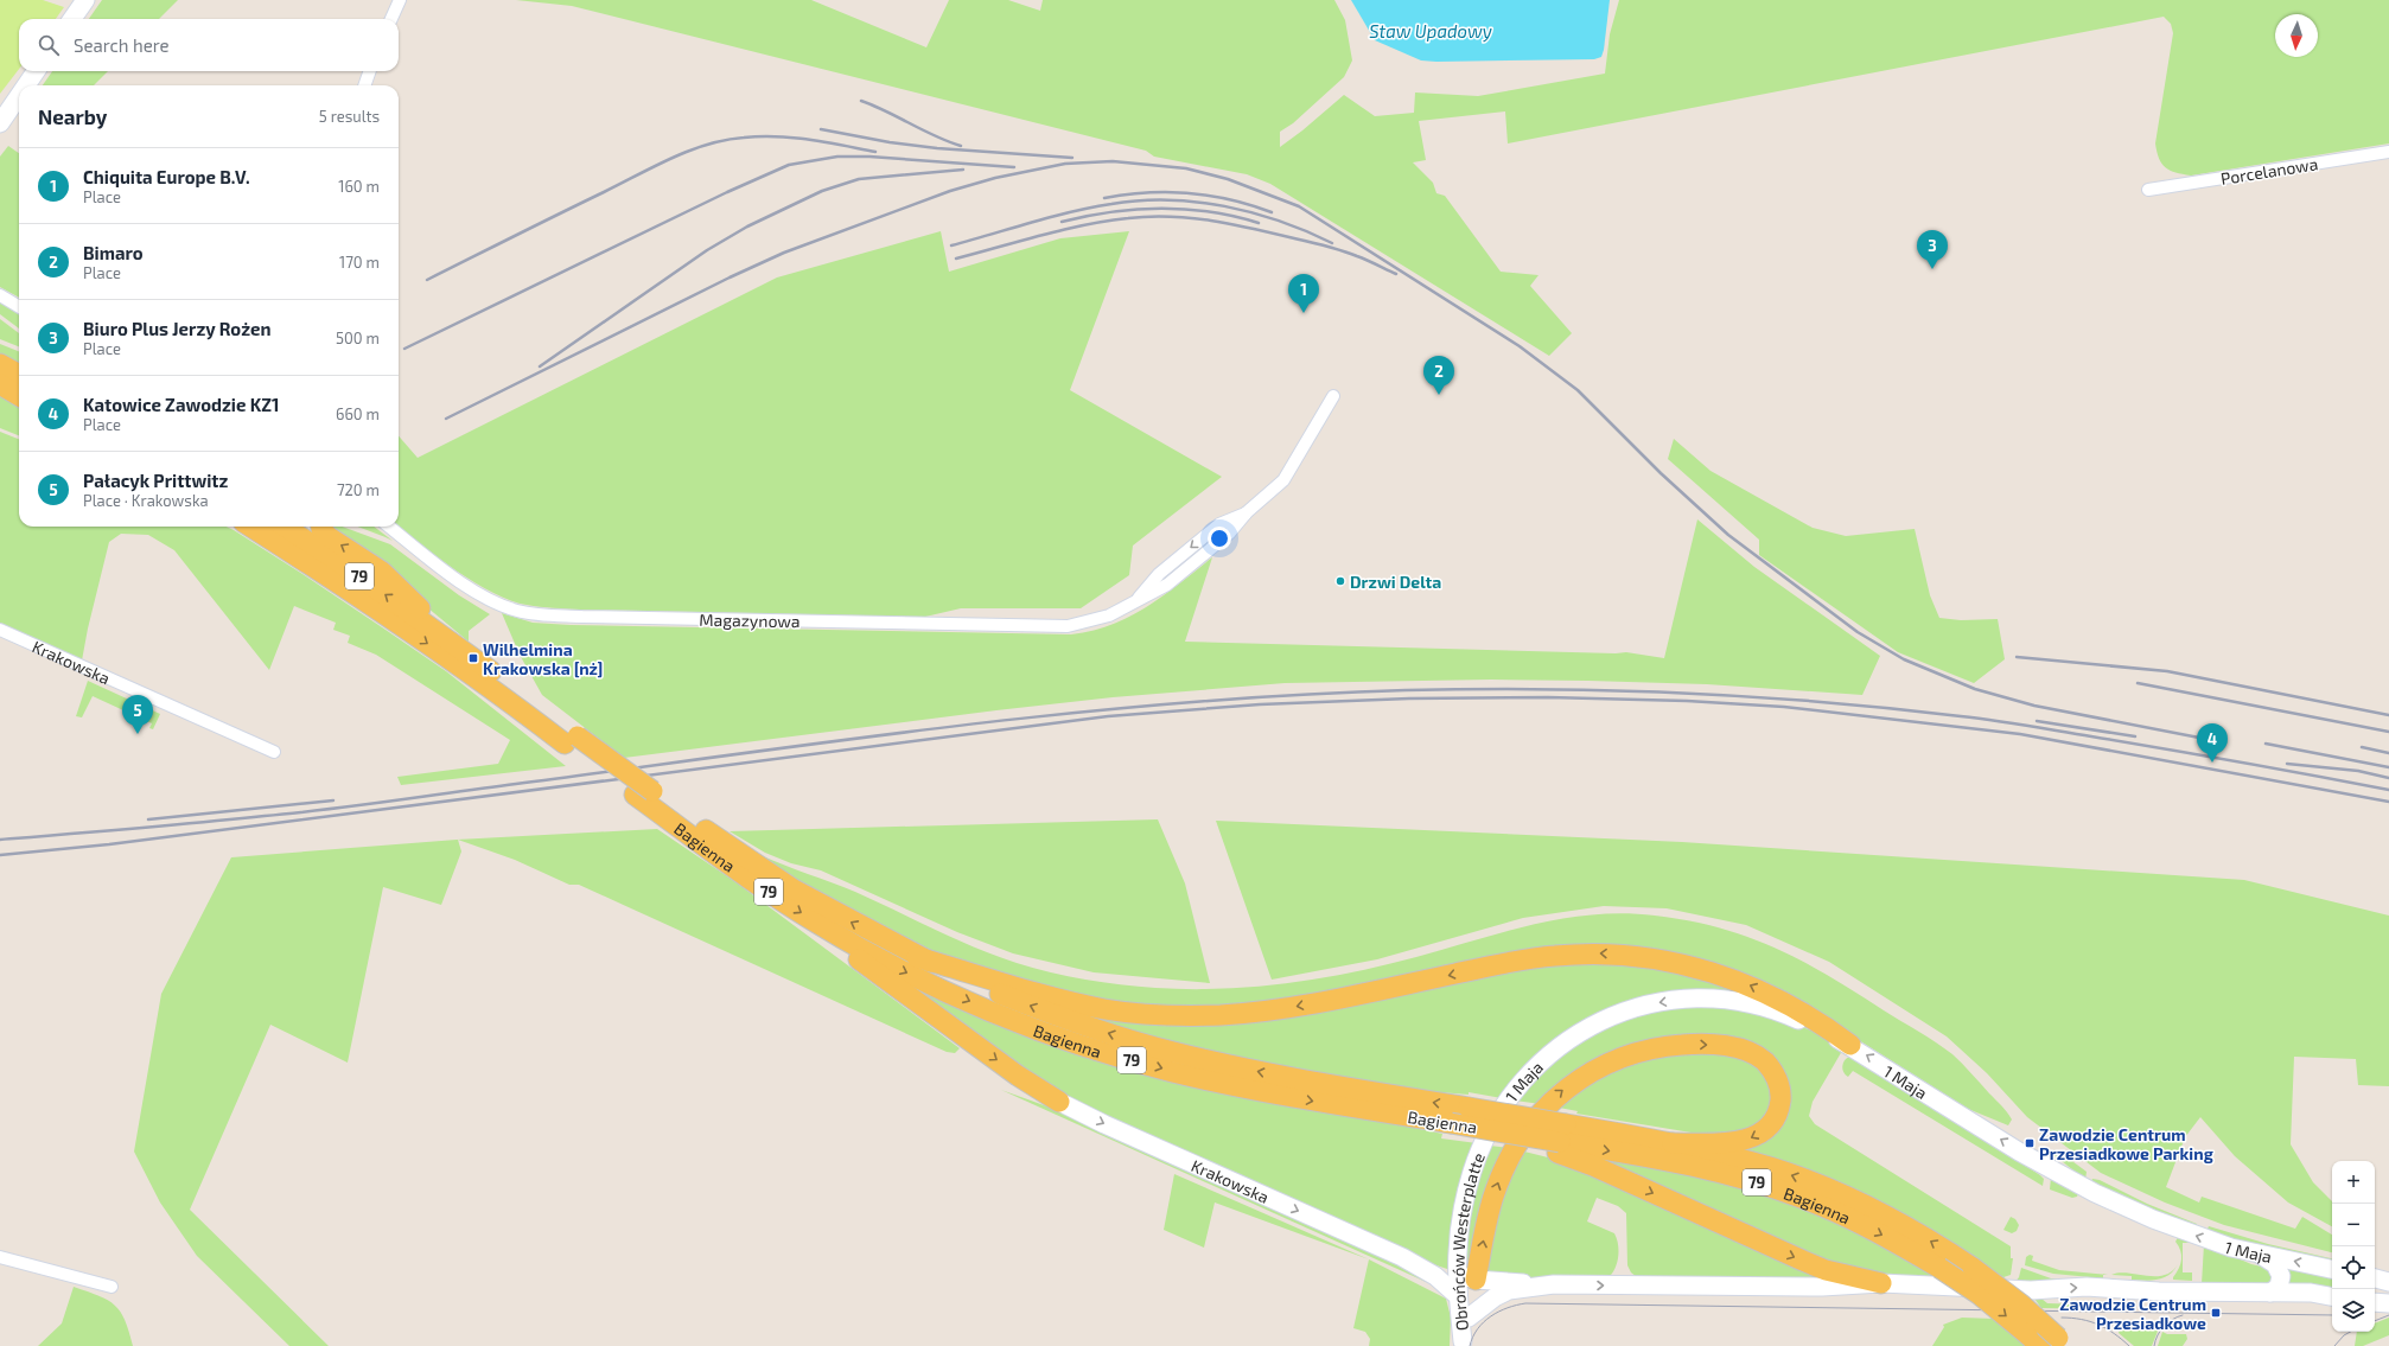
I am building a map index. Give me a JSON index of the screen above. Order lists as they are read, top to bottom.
{
  "streets": {
    "main road": ["79", "Bagienna"],
    "street": [
      "Porcelanowa",
      "Magazynowa",
      "Krakowska",
      "1 Maja",
      "Obrońców Westerplatte"
    ]
  },
  "crossings": [
    ["Krakowska", "Obrońców Westerplatte"],
    ["Bagienna", "1 Maja"],
    ["Bagienna", "Obrońców Westerplatte"],
    ["1 Maja", "Obrońców Westerplatte"]
  ],
  "one_way": ["Krakowska"],
  "water": ["Staw Upadowy"],
  "places": {
    "other": ["Drzwi Delta"],
    "transit": ["Wilhelmina Krakowska [nż]", "Zawodzie Centrum Przesiadkowe Parking", "Zawodzie Centrum Przesiadkowe"]
  },
  "north": "bottom",
  "page": {
    "search": "Search here",
    "heading": ["Nearby", "5 results"],
    "list": [
      {
        "mark": "1",
        "name": "Chiquita Europe B.V.",
        "note": "Place",
        "value": "160 m"
      },
      {
        "mark": "2",
        "name": "Bimaro",
        "note": "Place",
        "value": "170 m"
      },
      {
        "mark": "3",
        "name": "Biuro Plus Jerzy Rożen",
        "note": "Place",
        "value": "500 m"
      },
      {
        "mark": "4",
        "name": "Katowice Zawodzie KZ1",
        "note": "Place",
        "value": "660 m"
      },
      {
        "mark": "5",
        "name": "Pałacyk Prittwitz",
        "note": "Place · Krakowska",
        "value": "720 m"
      }
    ],
    "pins": [
      "3",
      "1",
      "2",
      "5",
      "4"
    ],
    "map_buttons": ["+", "−"]
  }
}
